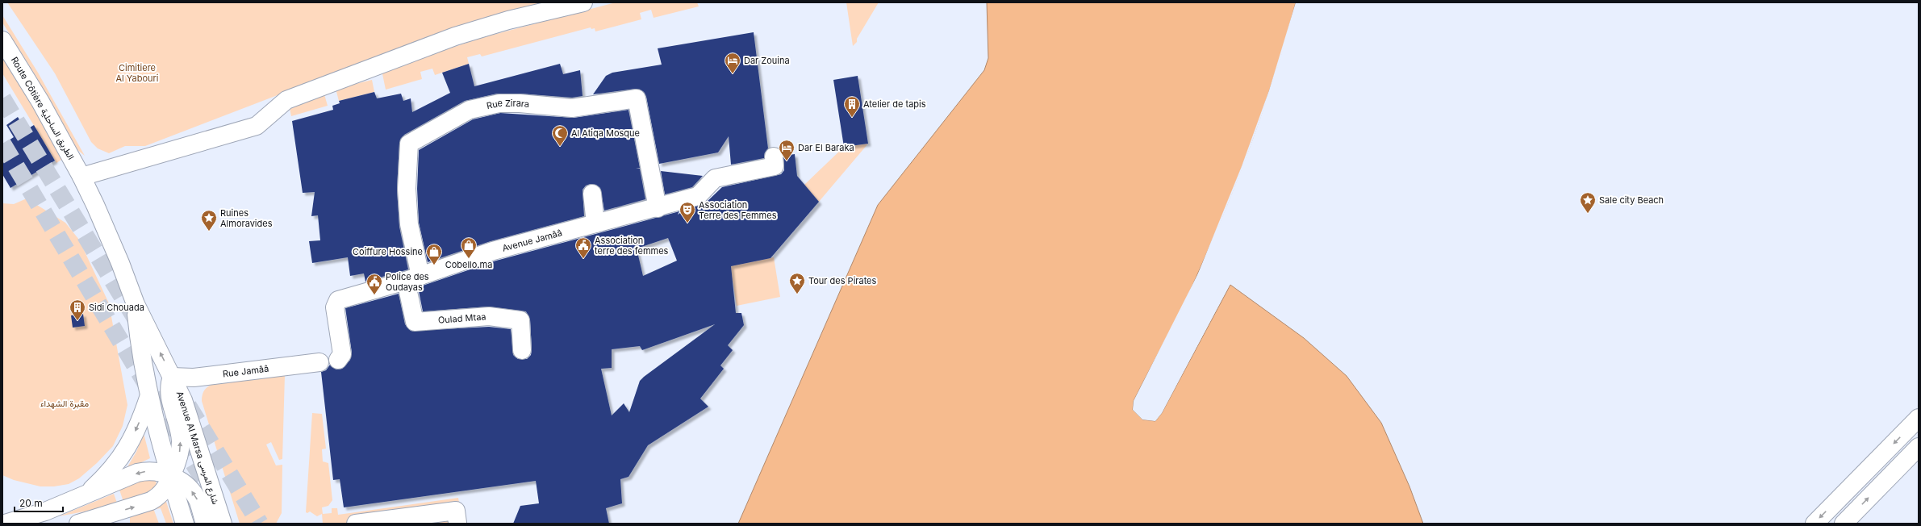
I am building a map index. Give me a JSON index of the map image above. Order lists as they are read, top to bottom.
{
  "streets": {
    "street": [
      "Rue Zirara",
      "Route Côtière الطريق الساحلية",
      "Avenue Jamââ",
      "Oulad Mtaa",
      "Rue Jamââ",
      "Avenue Al Marsa شارع المرسى"
    ]
  },
  "crossings": [
    ["Rue Zirara", "Avenue Jamââ"],
    ["Rue Zirara", "Oulad Mtaa"],
    ["Route Côtière الطريق الساحلية", "Avenue Al Marsa شارع المرسى"],
    ["Avenue Jamââ", "Oulad Mtaa"],
    ["Rue Jamââ", "Avenue Al Marsa شارع المرسى"]
  ],
  "parks": ["Cimitiere Al Yabouri", "مقبرة الشهداء"],
  "places": {
    "hotel": ["Dar Zouina", "Dar El Baraka"],
    "building": ["Atelier de tapis", "Sidi Chouada"],
    "mosque": ["Al Atiqa Mosque"],
    "place": ["Sale city Beach", "Ruines Almoravides", "Tour des Pirates"],
    "theatre": ["Association Terre des Femmes"],
    "shop": ["Cobello.ma", "Coiffure Hossine"],
    "public building": ["Association terre des femmes", "Police des Oudayas"]
  },
  "scale_bar": "20 m"
}
